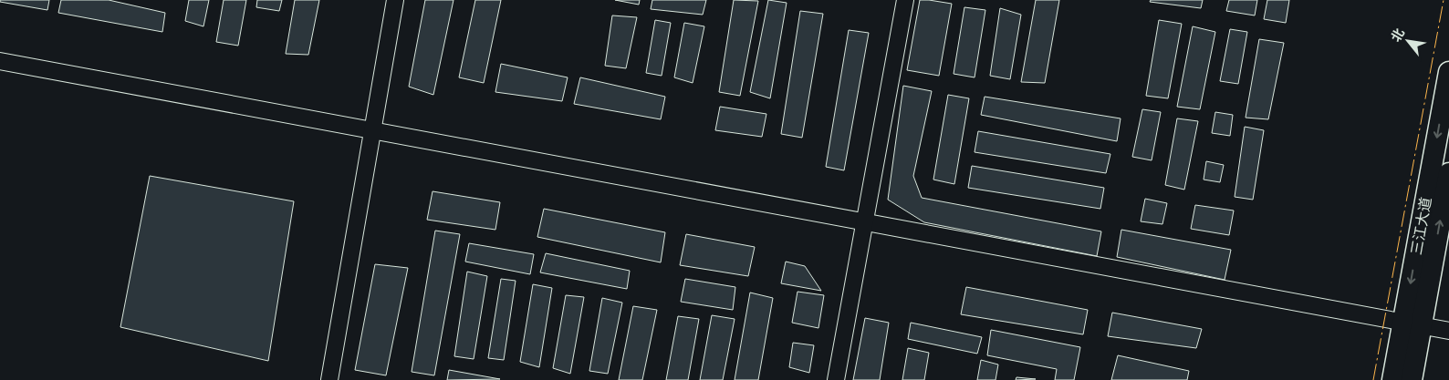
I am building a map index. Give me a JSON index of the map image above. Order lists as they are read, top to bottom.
{
  "streets": {
    "main road": ["三江大道"]
  },
  "north": "top left"
}
